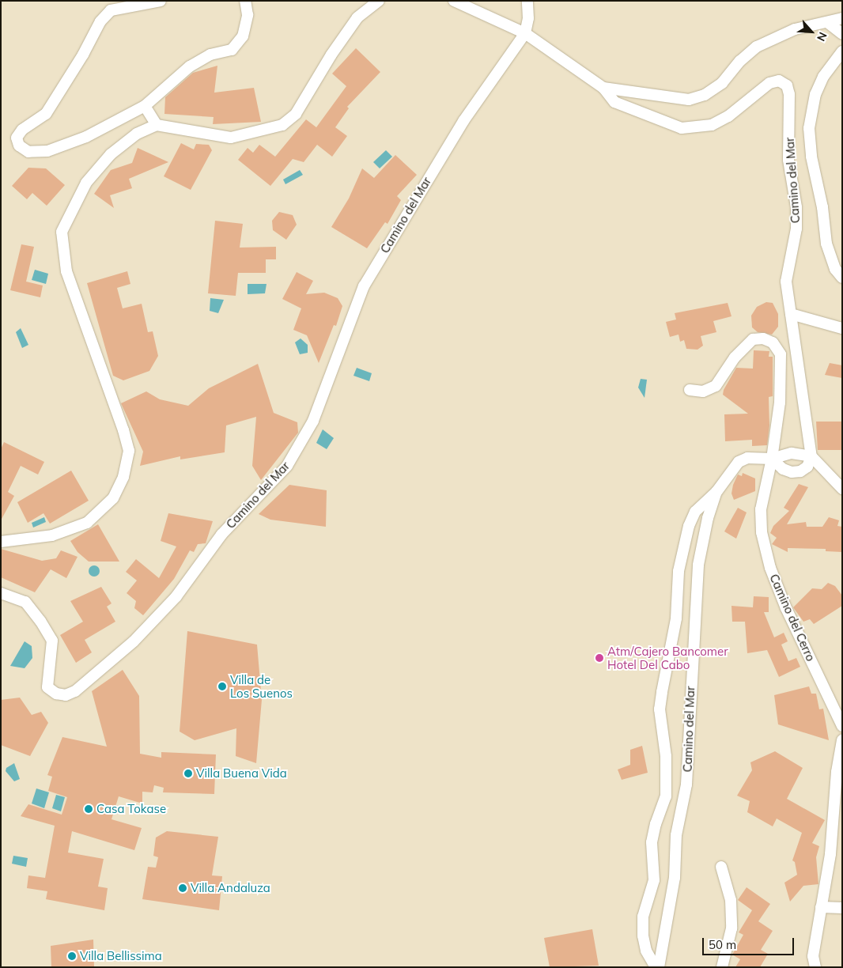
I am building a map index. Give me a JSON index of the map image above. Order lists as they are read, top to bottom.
{
  "streets": {
    "street": ["Camino del Mar", "Camino del Cerro"]
  },
  "crossings": [
    ["Camino del Mar", "Camino del Cerro"]
  ],
  "places": [
    "Atm/Cajero Bancomer Hotel Del Cabo",
    "Villa de Los Suenos",
    "Villa Buena Vida",
    "Casa Tokase",
    "Villa Andaluza",
    "Villa Bellissima"
  ],
  "scale_bar": "50 m",
  "north": "bottom right"
}
